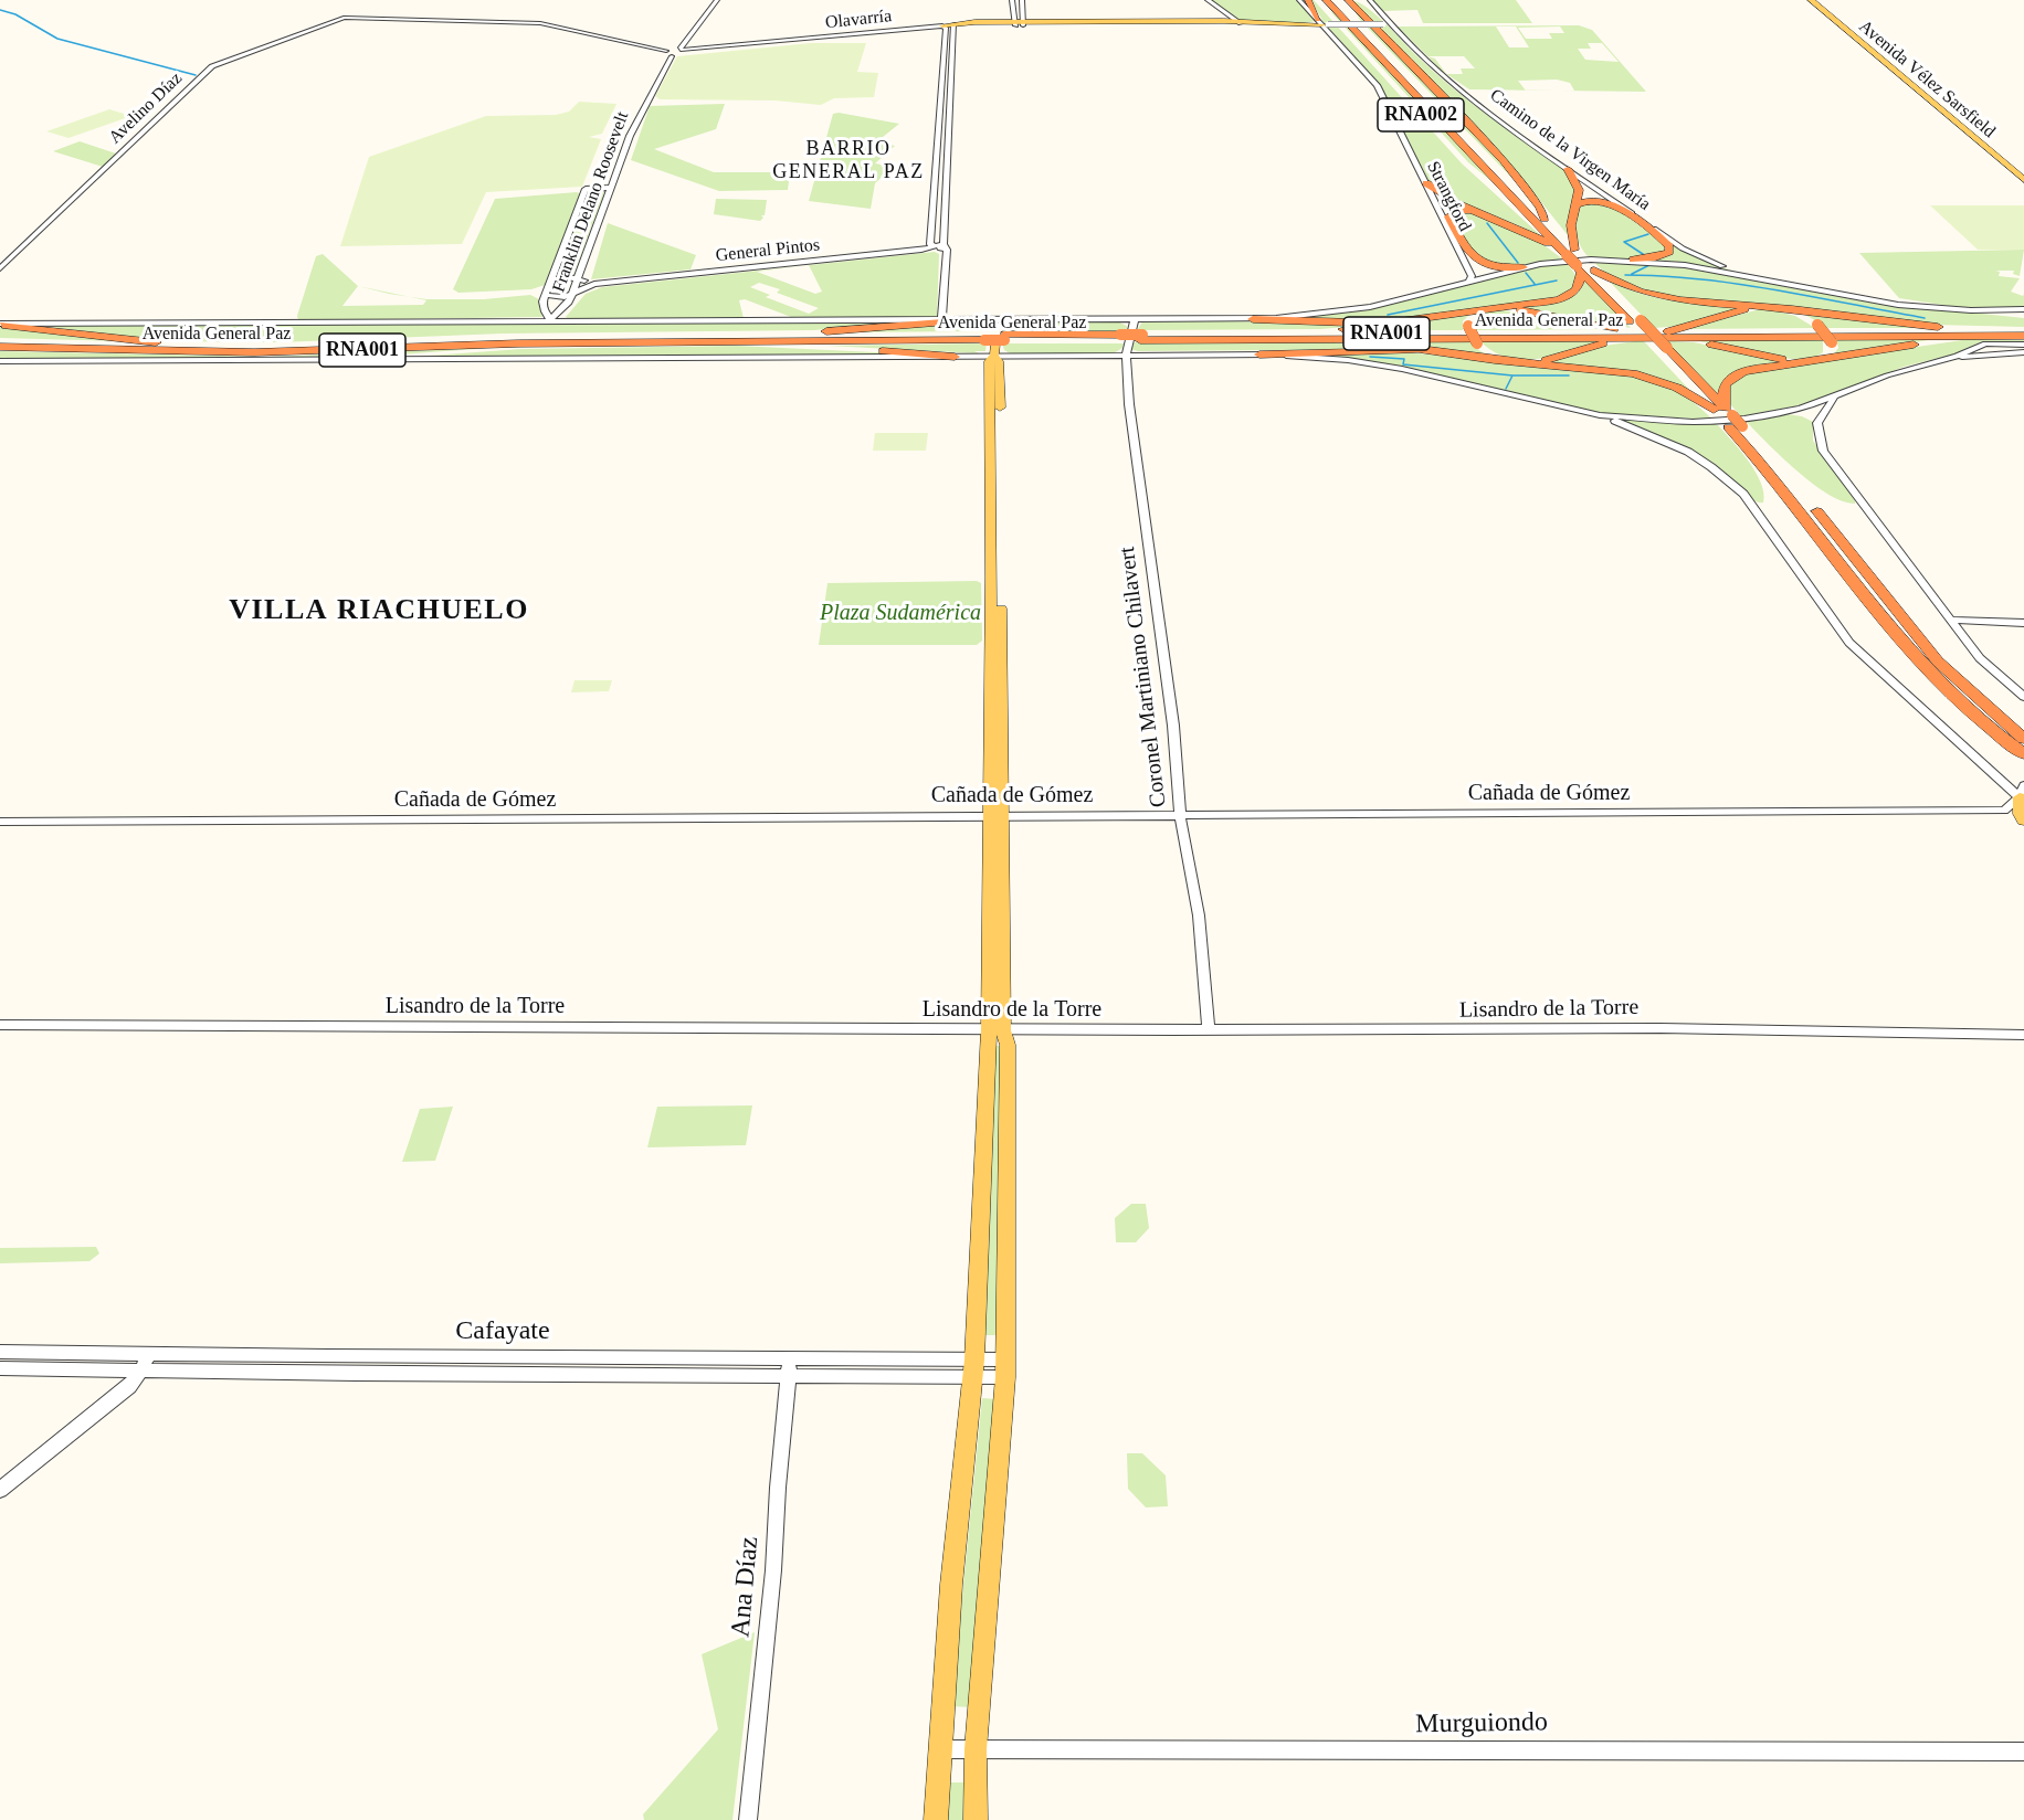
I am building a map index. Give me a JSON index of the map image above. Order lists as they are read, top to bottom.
{
  "streets": {
    "highway": ["RNA002", "Avenida General Paz", "RNA001"],
    "main road": ["Olavarría", "Avenida Vélez Sarsfield"],
    "street": [
      "Avelino Díaz",
      "Camino de la Virgen María",
      "Strangford",
      "Franklin Delano Roosevelt",
      "General Pintos",
      "Coronel Martiniano Chilavert",
      "Cañada de Gómez",
      "Lisandro de la Torre",
      "Cafayate",
      "Ana Díaz",
      "Murguiondo"
    ]
  },
  "crossings": [
    ["Olavarría", "Camino de la Virgen María"],
    ["Olavarría", "Strangford"],
    ["RNA002", "Avenida General Paz"],
    ["Camino de la Virgen María", "Avenida General Paz"],
    ["Strangford", "Avenida General Paz"],
    ["Franklin Delano Roosevelt", "General Pintos"],
    ["Franklin Delano Roosevelt", "Avenida General Paz"],
    ["Avenida General Paz", "Coronel Martiniano Chilavert"],
    ["Coronel Martiniano Chilavert", "Cañada de Gómez"],
    ["Coronel Martiniano Chilavert", "Lisandro de la Torre"],
    ["Cafayate", "Ana Díaz"]
  ],
  "districts": ["BARRIO GENERAL PAZ", "VILLA RIACHUELO"],
  "parks": ["Plaza Sudamérica"]
}
